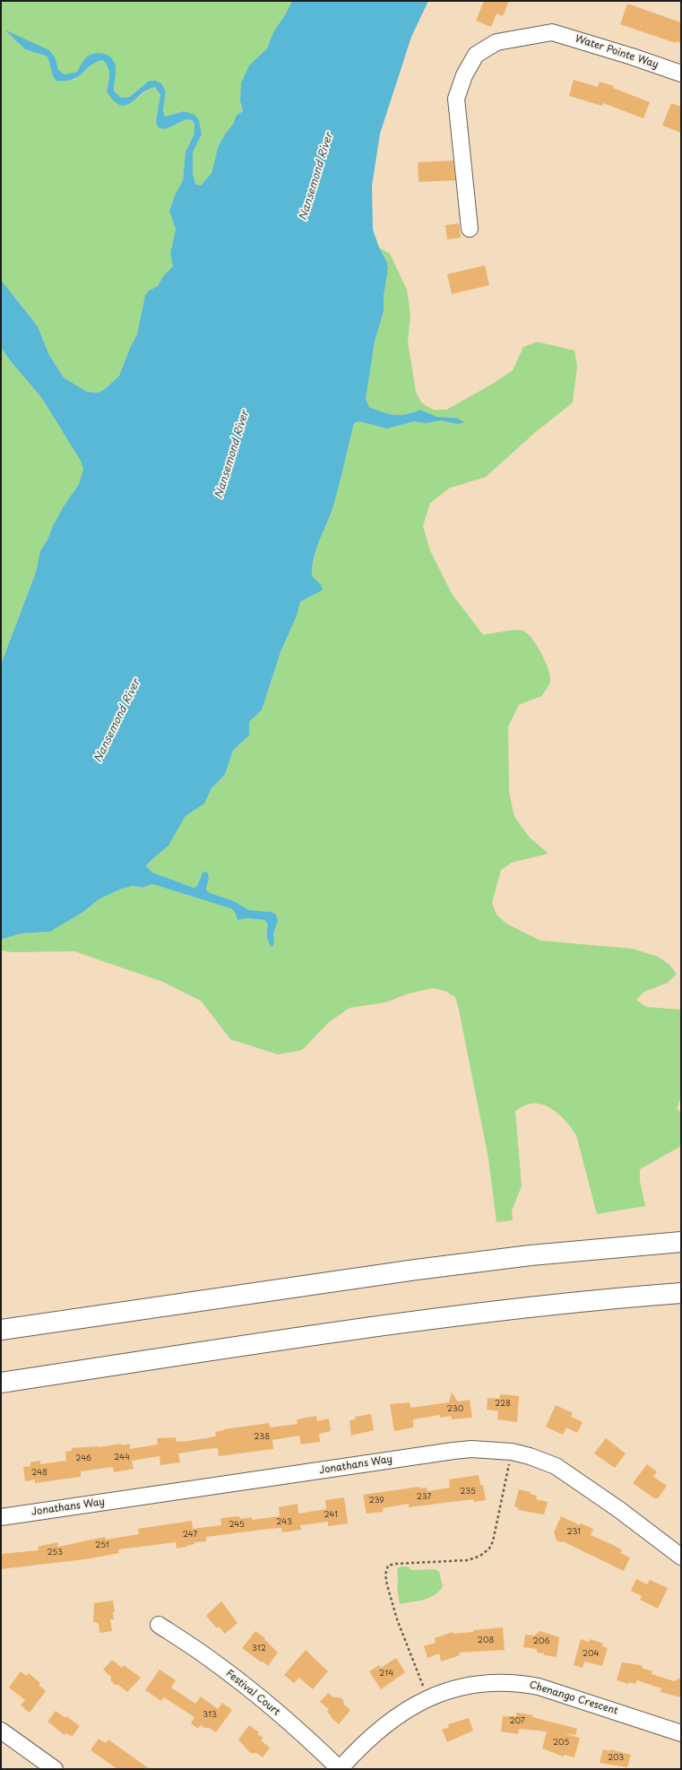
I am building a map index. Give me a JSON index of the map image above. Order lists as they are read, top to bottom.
{
  "streets": {
    "street": [
      "Water Pointe Way",
      "Jonathans Way",
      "Festival Court",
      "Chenango Crescent"
    ]
  },
  "crossings": [
    ["Festival Court", "Chenango Crescent"]
  ],
  "water": ["Nansemond River"],
  "house_numbers": [
    "228",
    "230",
    "238",
    "244",
    "246",
    "248",
    "235",
    "237",
    "239",
    "241",
    "243",
    "245",
    "231",
    "247",
    "251",
    "253",
    "208",
    "206",
    "312",
    "204",
    "214",
    "313",
    "207",
    "205",
    "203"
  ]
}
